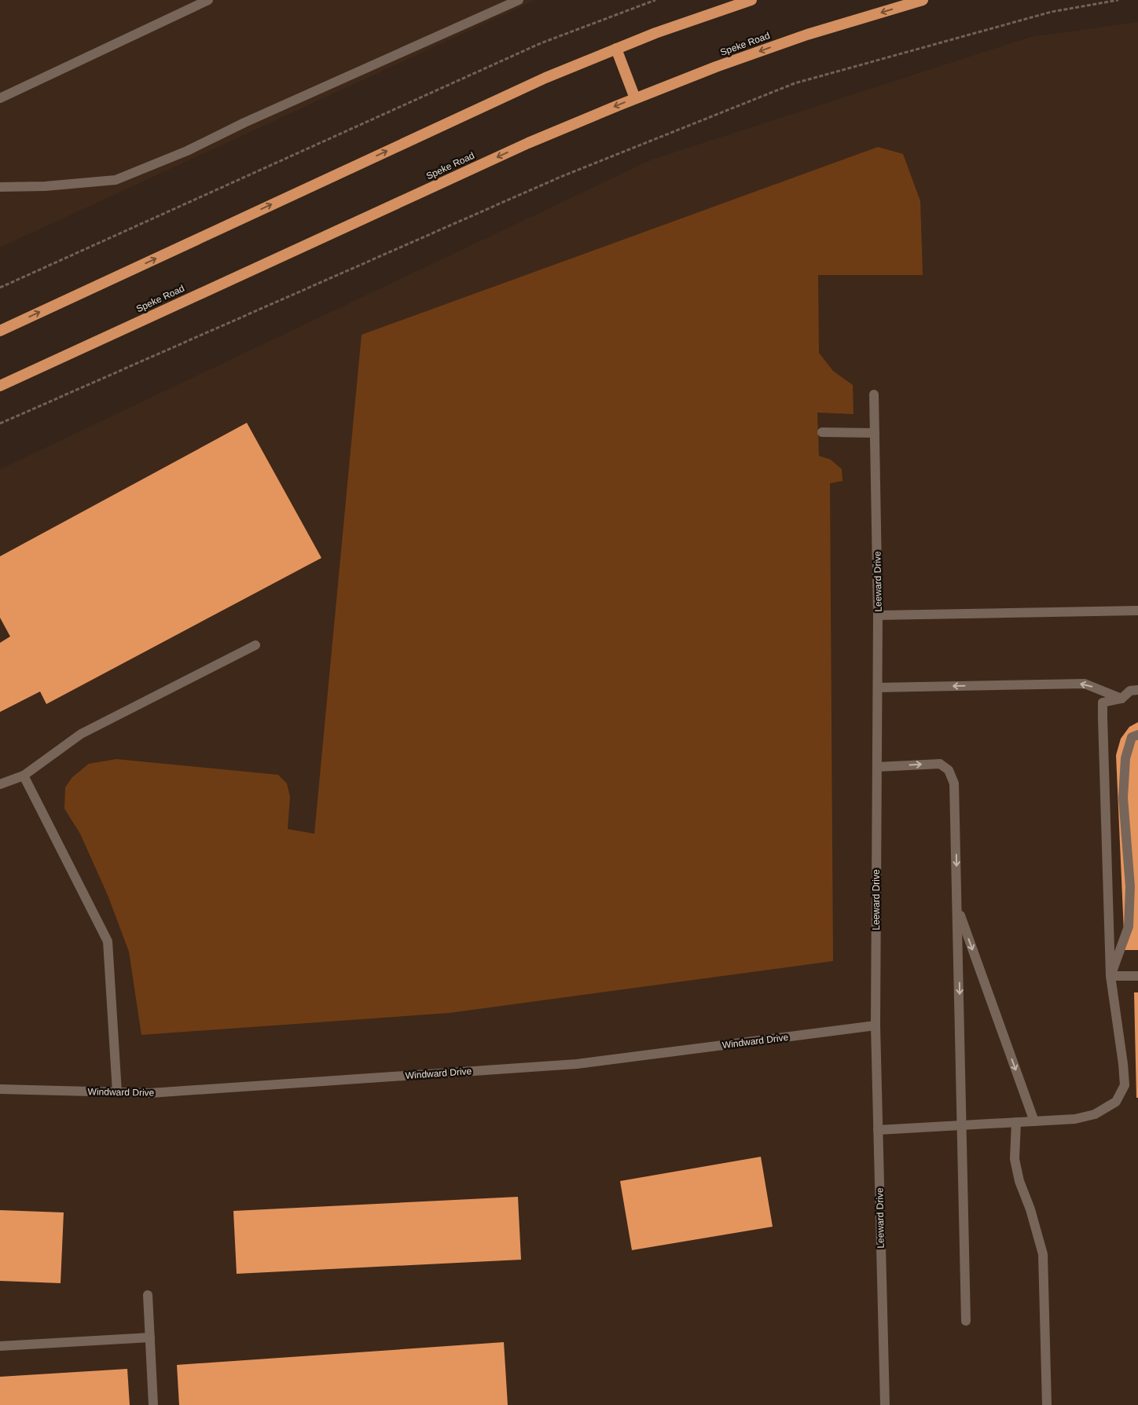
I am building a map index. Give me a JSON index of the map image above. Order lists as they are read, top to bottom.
{
  "streets": {
    "highway": ["Speke Road"],
    "street": ["Leeward Drive", "Windward Drive"]
  },
  "crossings": [
    ["Leeward Drive", "Windward Drive"]
  ]
}
